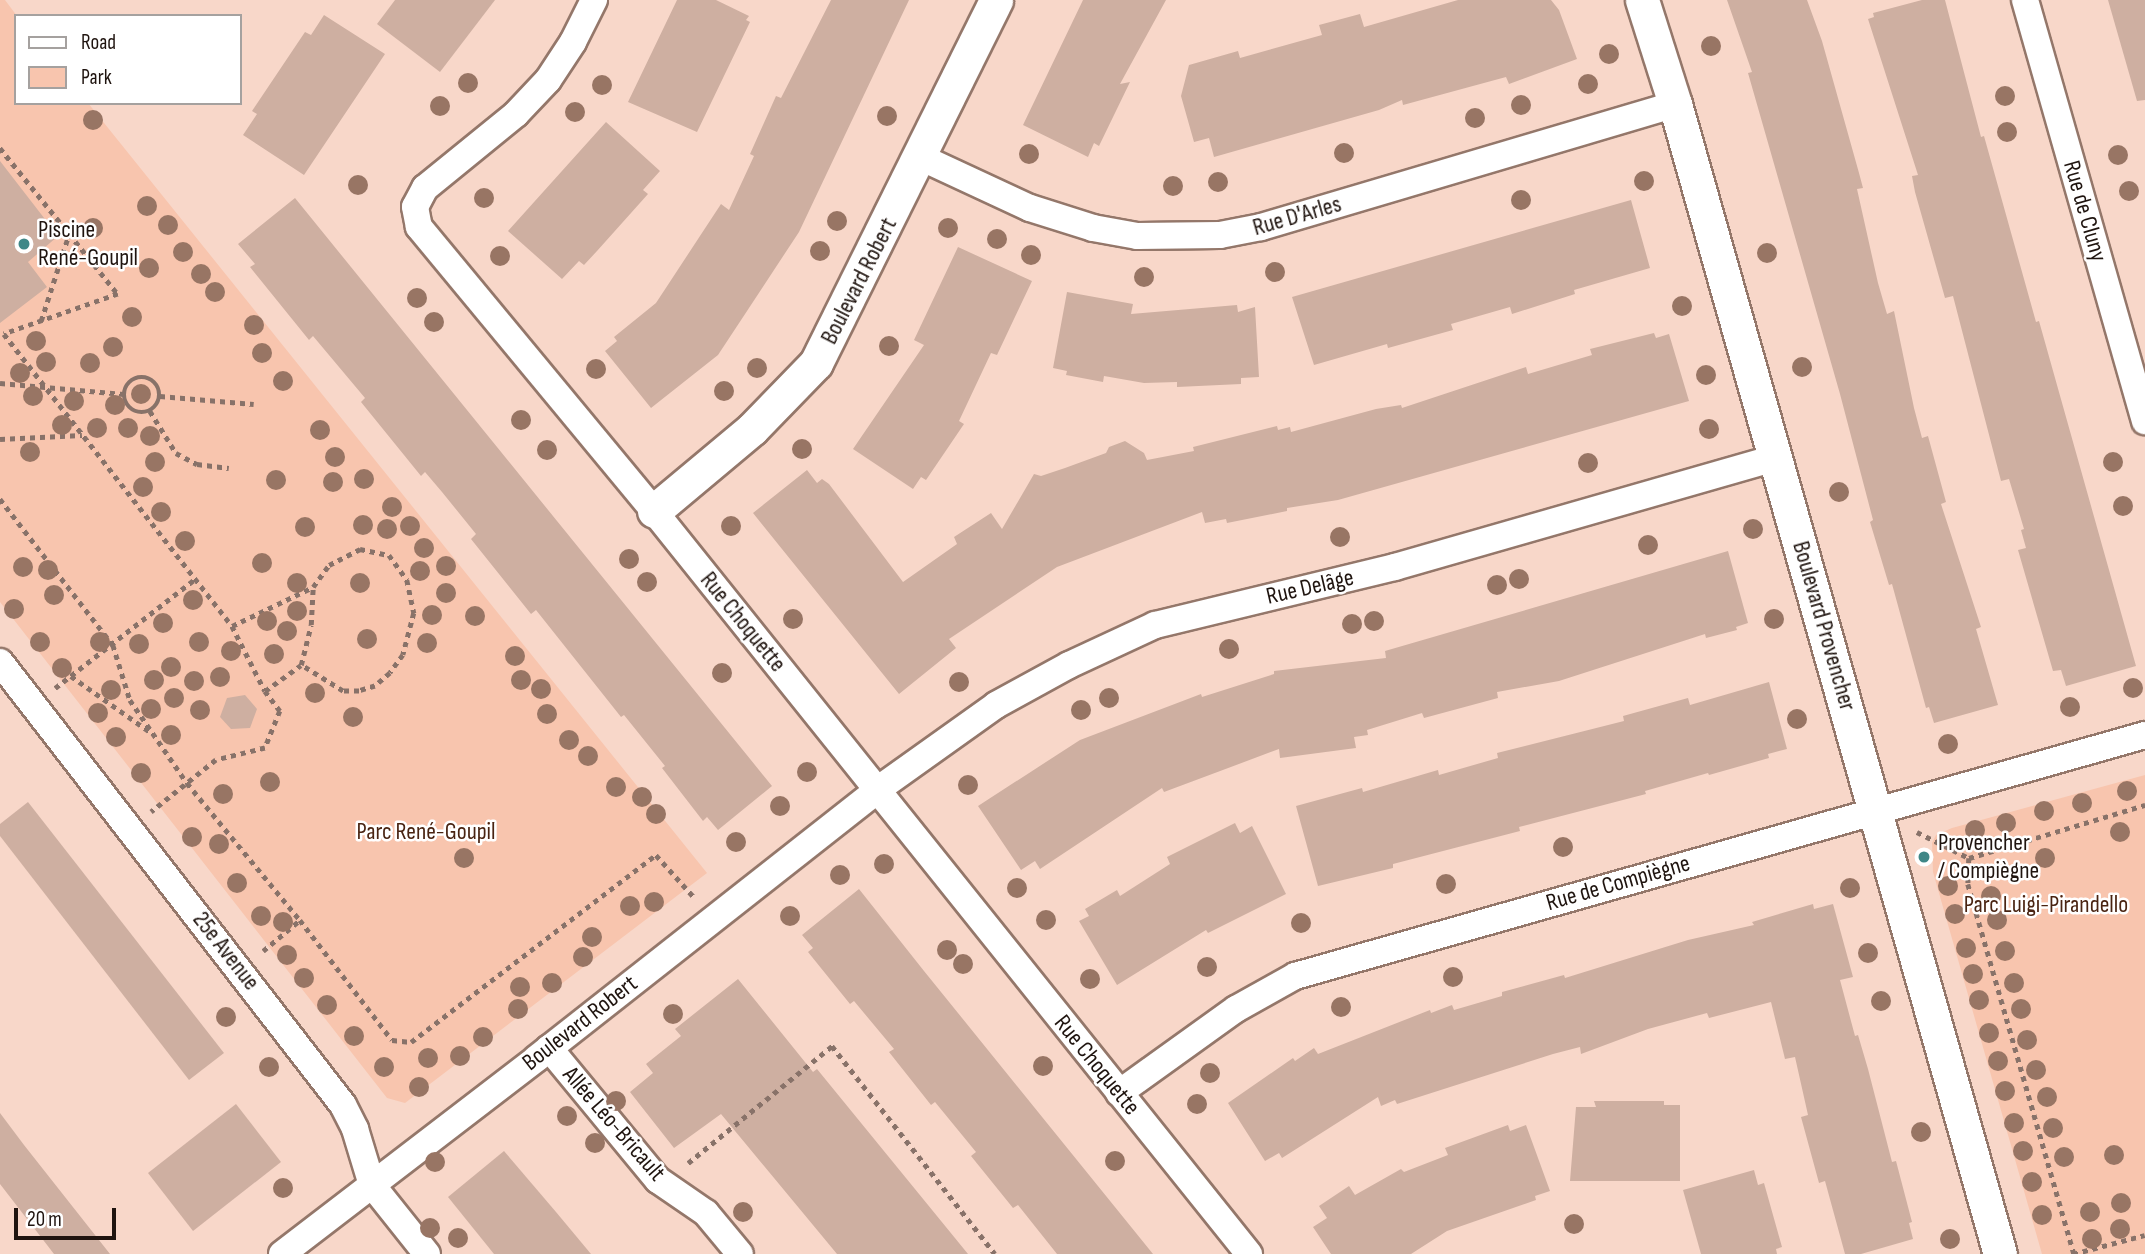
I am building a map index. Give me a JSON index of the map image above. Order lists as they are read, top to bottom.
{
  "streets": {
    "street": [
      "Rue de Cluny",
      "Rue D'Arles",
      "Boulevard Robert",
      "Rue Delâge",
      "Rue Choquette",
      "Boulevard Provencher",
      "Rue de Compiègne",
      "25e Avenue",
      "Allée Léo-Bricault"
    ]
  },
  "crossings": [
    ["Rue D'Arles", "Boulevard Robert"],
    ["Rue D'Arles", "Boulevard Provencher"],
    ["Boulevard Robert", "Rue Delâge"],
    ["Boulevard Robert", "Rue Choquette"],
    ["Boulevard Robert", "25e Avenue"],
    ["Boulevard Robert", "Allée Léo-Bricault"],
    ["Rue Delâge", "Rue Choquette"],
    ["Rue Delâge", "Boulevard Provencher"],
    ["Rue Choquette", "Rue de Compiègne"],
    ["Boulevard Provencher", "Rue de Compiègne"]
  ],
  "parks": ["Parc René-Goupil", "Parc Luigi-Pirandello"],
  "places": ["Piscine René-Goupil", "Provencher / Compiègne"],
  "legend": ["Road", "Park"],
  "scale_bar": "20 m"
}
